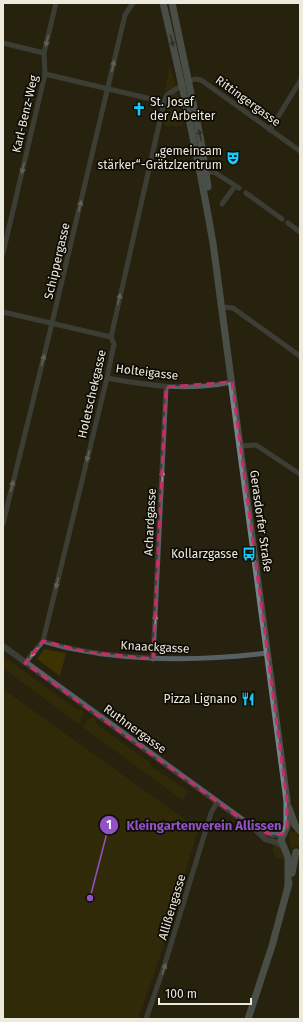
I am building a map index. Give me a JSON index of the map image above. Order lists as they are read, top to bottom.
{
  "streets": {
    "main road": ["Gerasdorfer Straße"],
    "street": [
      "Rittingergasse",
      "Karl-Benz-Weg",
      "Schippergasse",
      "Holteigasse",
      "Holetschekgasse",
      "Achardgasse",
      "Knaackgasse",
      "Ruthnergasse",
      "Allißengasse"
    ]
  },
  "crossings": [
    ["Rittingergasse", "Gerasdorfer Straße"],
    ["Holteigasse", "Holetschekgasse"],
    ["Holteigasse", "Gerasdorfer Straße"],
    ["Holteigasse", "Achardgasse"],
    ["Holetschekgasse", "Knaackgasse"],
    ["Holetschekgasse", "Ruthnergasse"],
    ["Gerasdorfer Straße", "Knaackgasse"],
    ["Gerasdorfer Straße", "Ruthnergasse"],
    ["Achardgasse", "Knaackgasse"],
    ["Ruthnergasse", "Allißengasse"]
  ],
  "one_way": [
    "Karl-Benz-Weg",
    "Schippergasse",
    "Achardgasse",
    "Allißengasse"
  ],
  "places": {
    "church": ["St. Josef der Arbeiter"],
    "theatre": ["„gemeinsam stärker“-Grätzlzentrum"],
    "bus stop": ["Kollarzgasse"],
    "restaurant": ["Pizza Lignano"],
    "other": ["Kleingartenverein Allissen"]
  },
  "scale_bar": "100 m"
}
